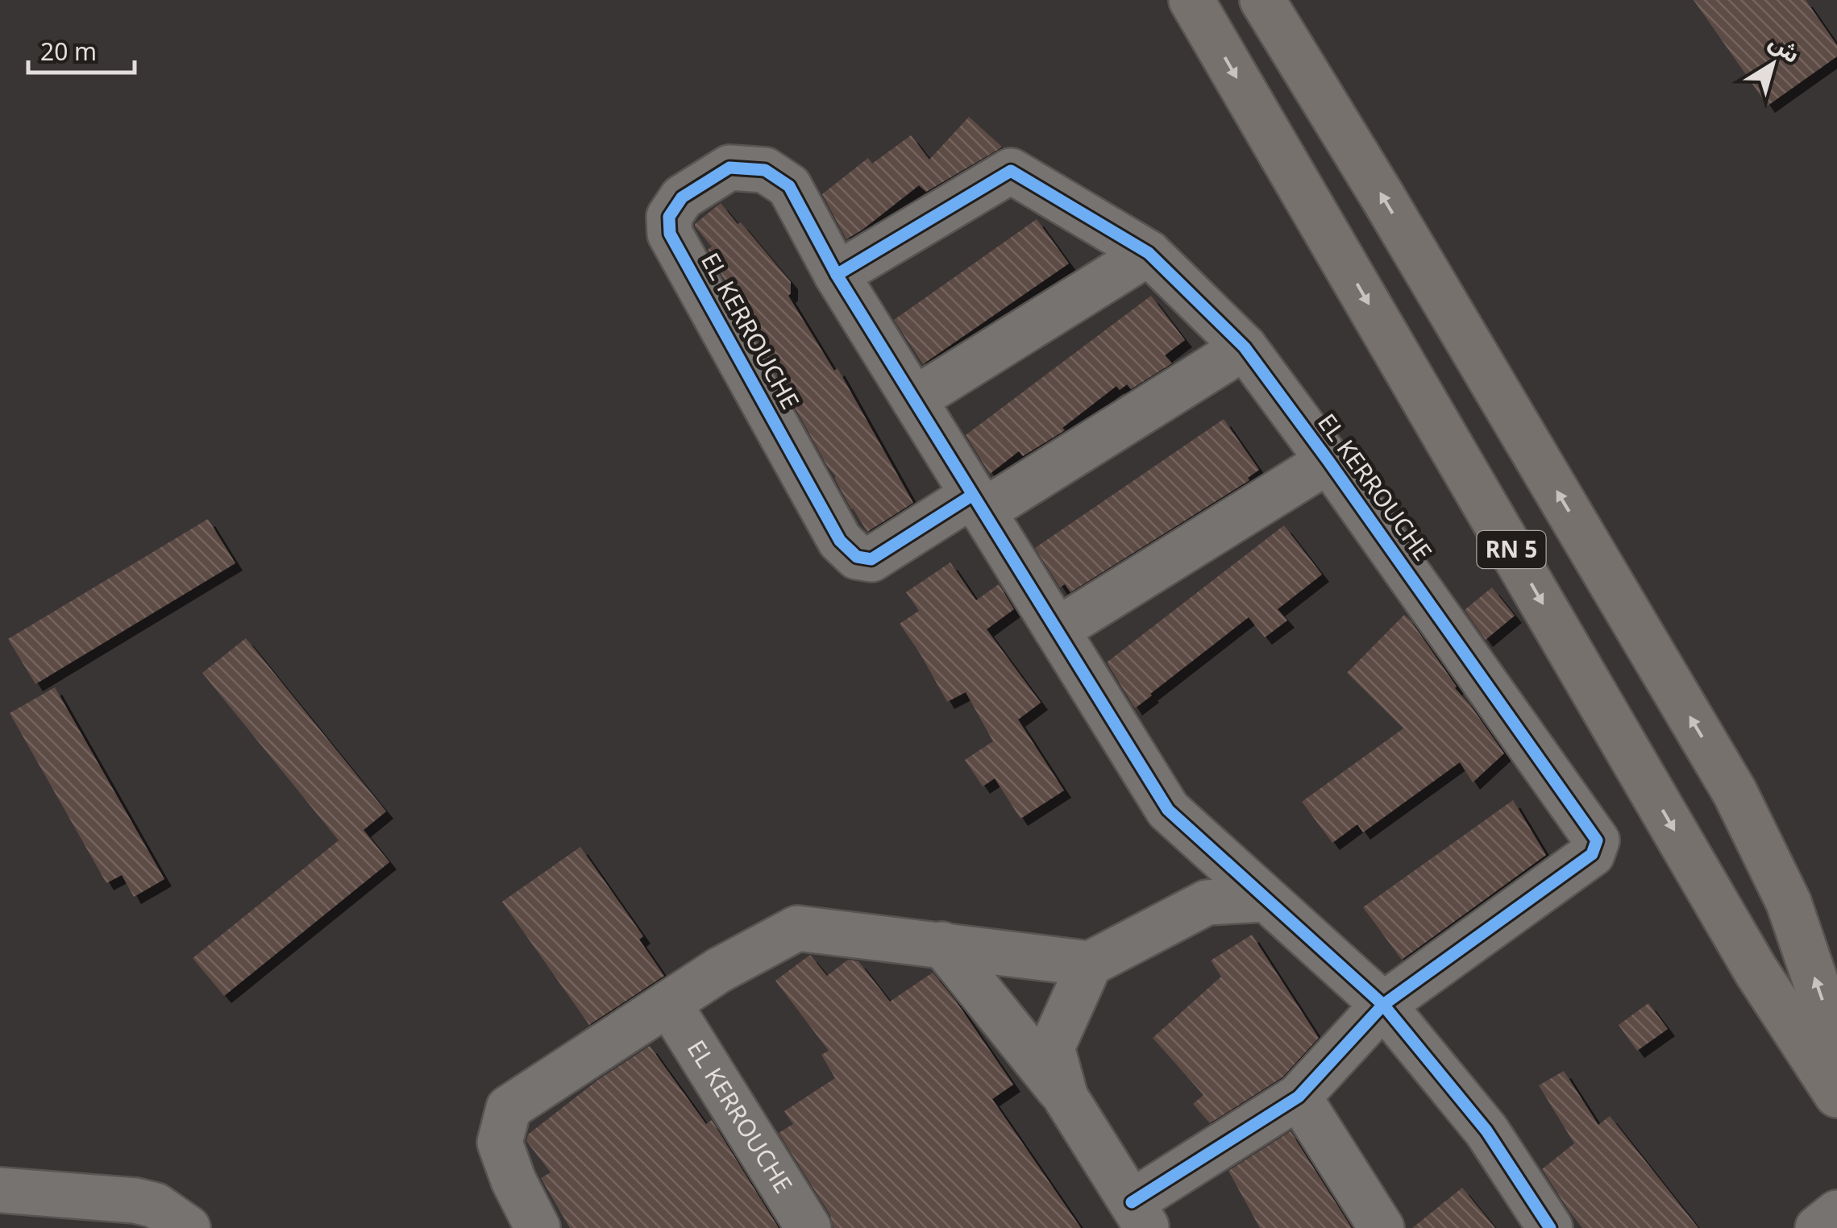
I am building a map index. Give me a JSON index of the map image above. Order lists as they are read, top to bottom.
{
  "streets": {
    "main road": ["RN 5"],
    "street": ["EL KERROUCHE"]
  },
  "scale_bar": "20 m",
  "north": "top right"
}
